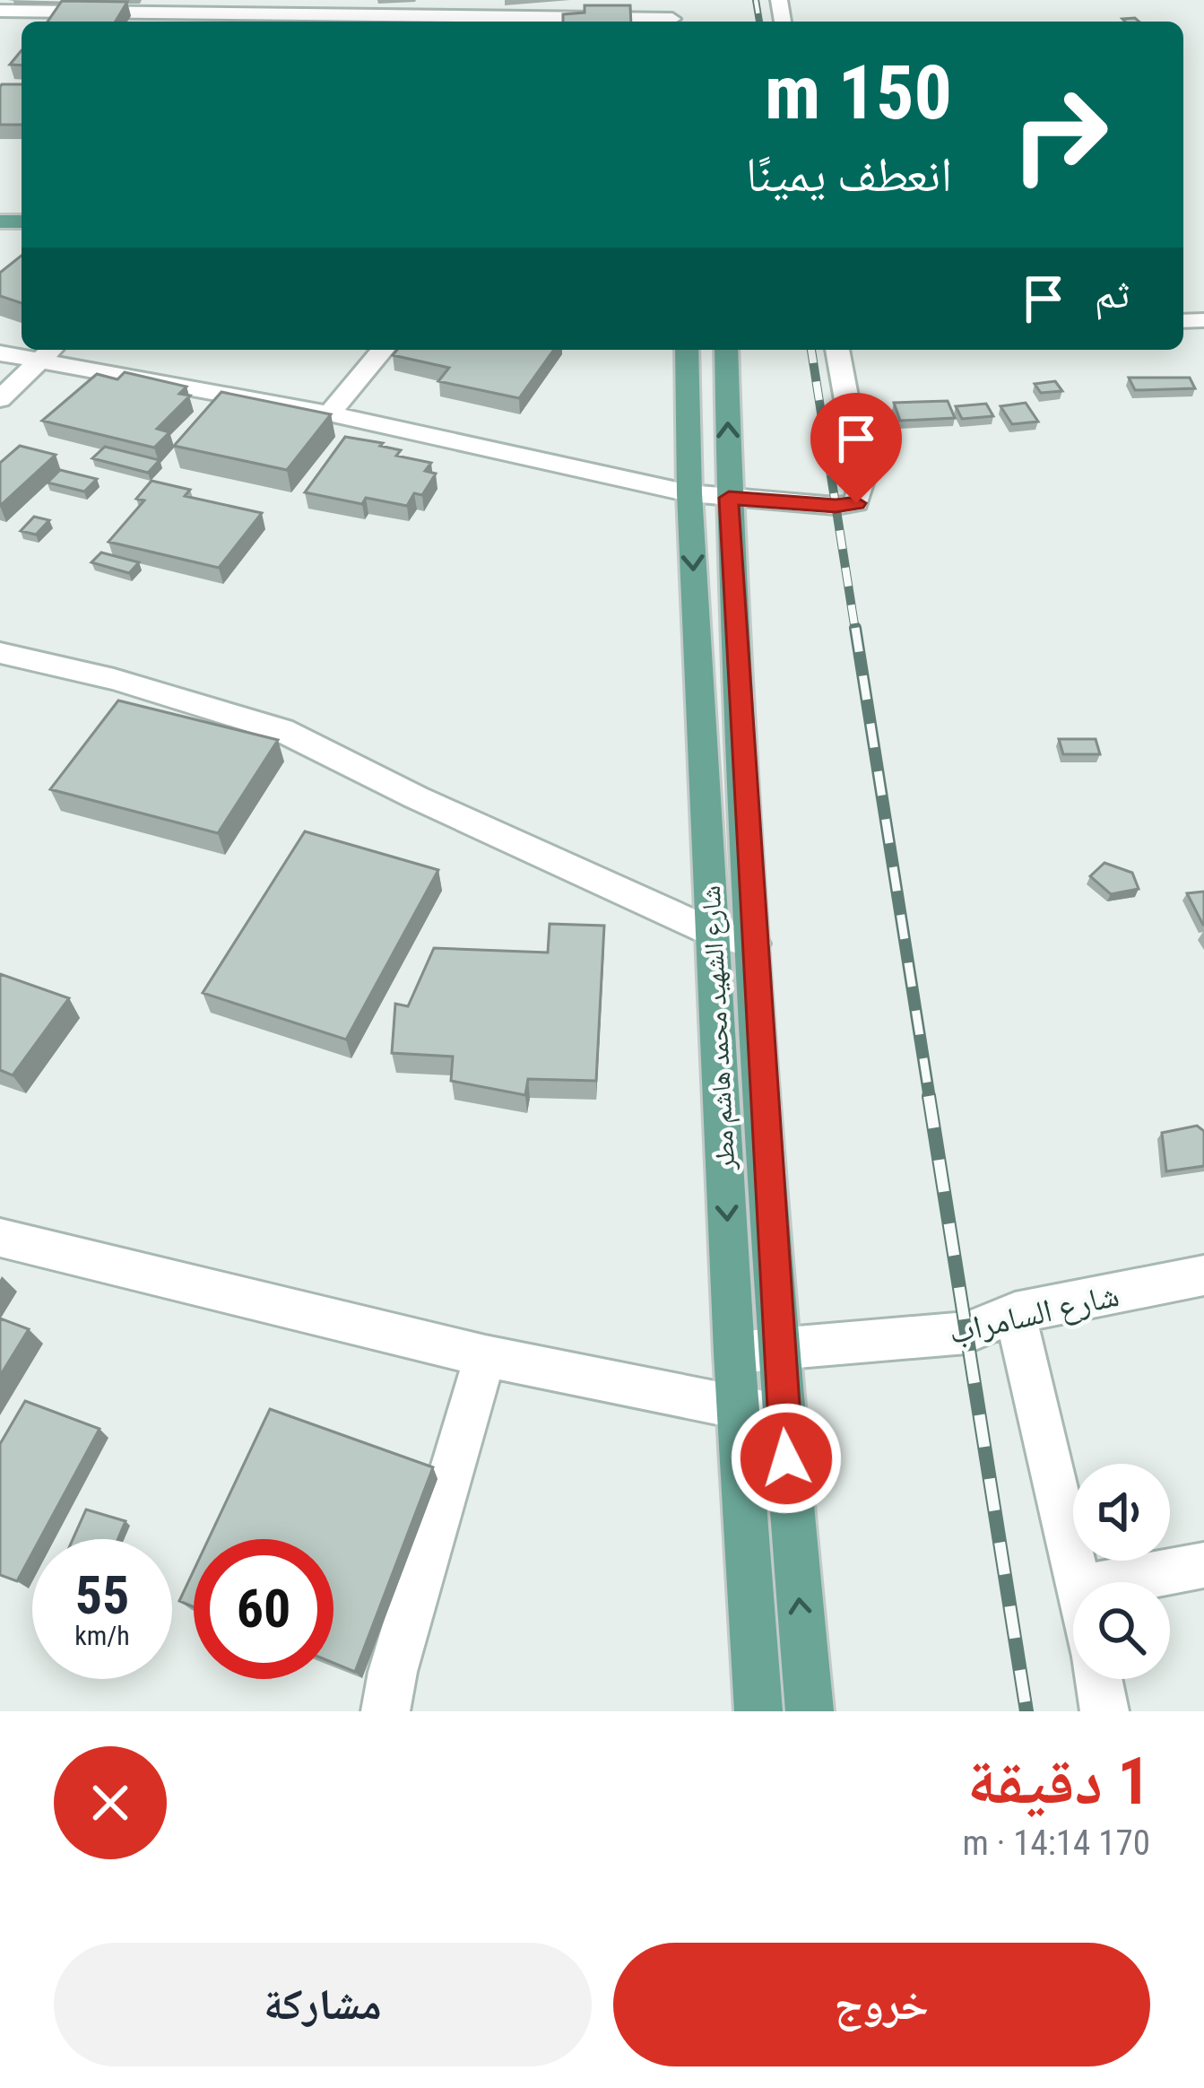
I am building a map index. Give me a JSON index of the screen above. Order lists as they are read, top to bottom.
{
  "streets": {
    "main road": ["شارع الشهيد محمد هاشم مطر"],
    "street": ["شارع السامراب"]
  },
  "crossings": [
    ["شارع الشهيد محمد هاشم مطر", "شارع السامراب"]
  ],
  "page": {
    "turn": ["150 m", "انعطف يمينًا"],
    "then": "ثم",
    "speed": "55 km/h",
    "limit": "60",
    "heading": ["1 دقيقة", "170 m · 14:14"],
    "buttons": ["خروج", "مشاركة"]
  }
}
